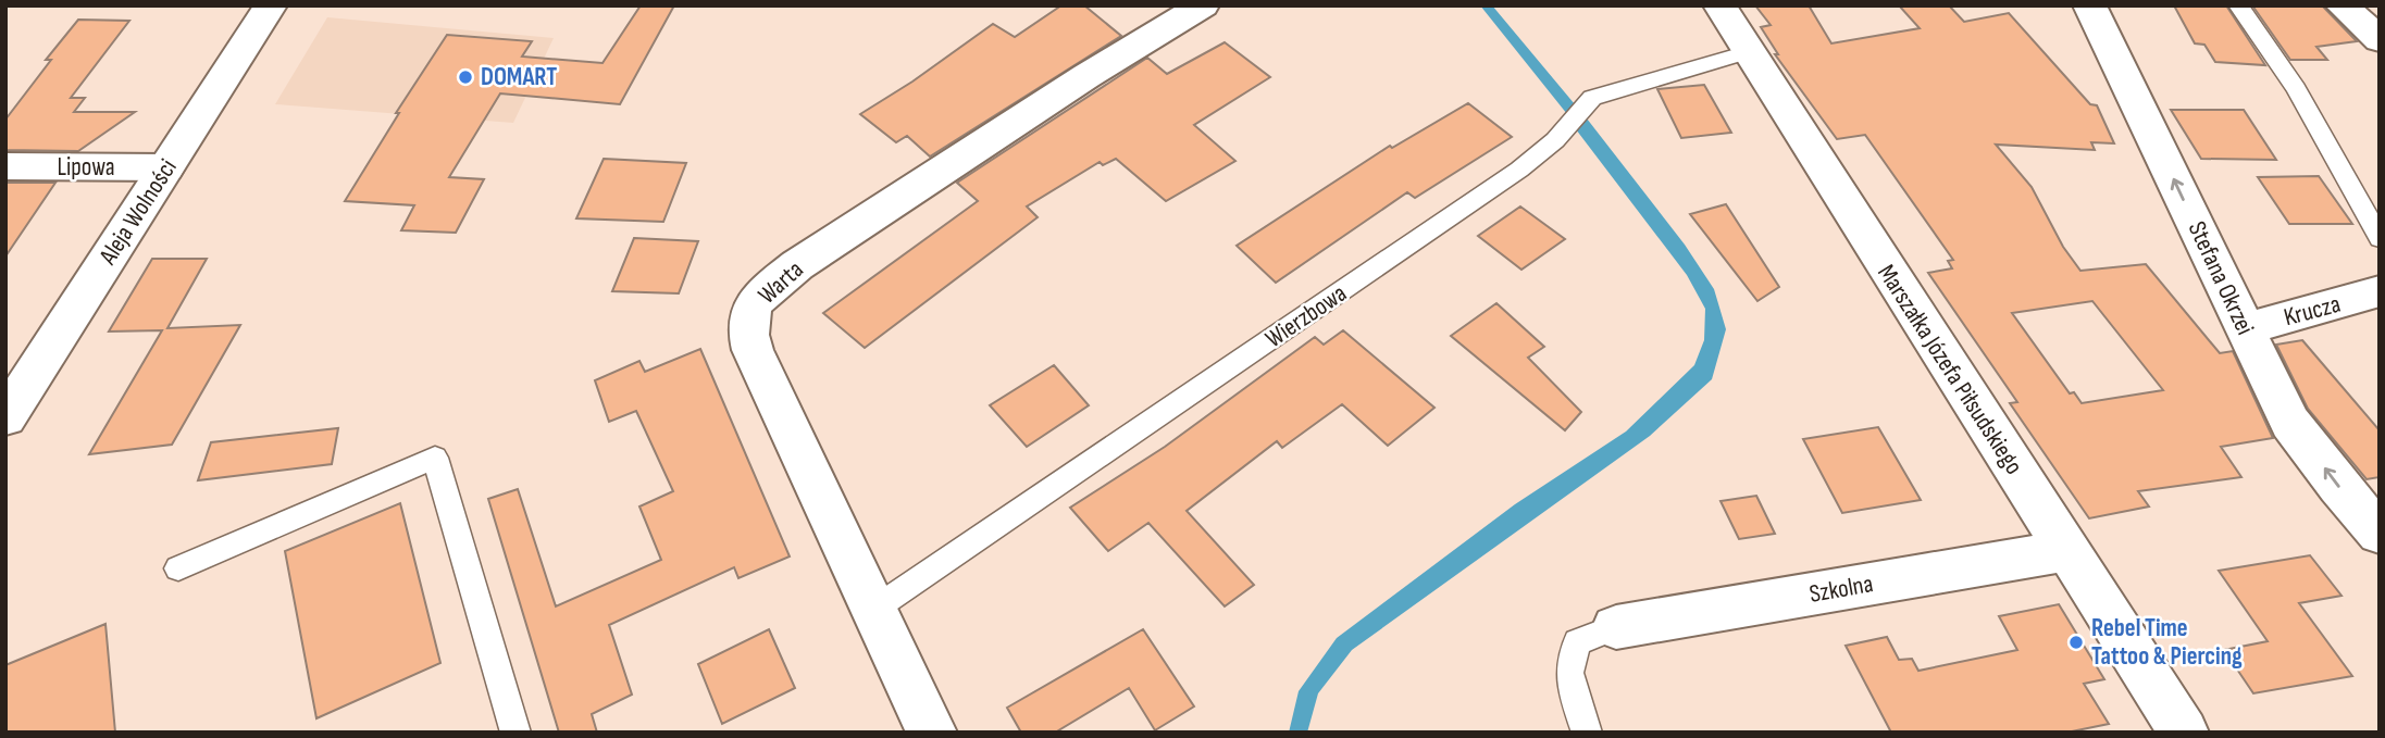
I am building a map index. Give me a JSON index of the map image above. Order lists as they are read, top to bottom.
{
  "streets": {
    "street": [
      "Lipowa",
      "Aleja Wolności",
      "Stefana Okrzei",
      "Warta",
      "Krucza",
      "Marszałka Józefa Piłsudskiego",
      "Szkolna"
    ],
    "lane": ["Wierzbowa"]
  },
  "crossings": [
    ["Lipowa", "Aleja Wolności"],
    ["Stefana Okrzei", "Krucza"],
    ["Warta", "Wierzbowa"],
    ["Wierzbowa", "Marszałka Józefa Piłsudskiego"],
    ["Marszałka Józefa Piłsudskiego", "Szkolna"]
  ],
  "one_way": ["Stefana Okrzei"],
  "places": ["DOMART", "Rebel Time Tattoo & Piercing"]
}
